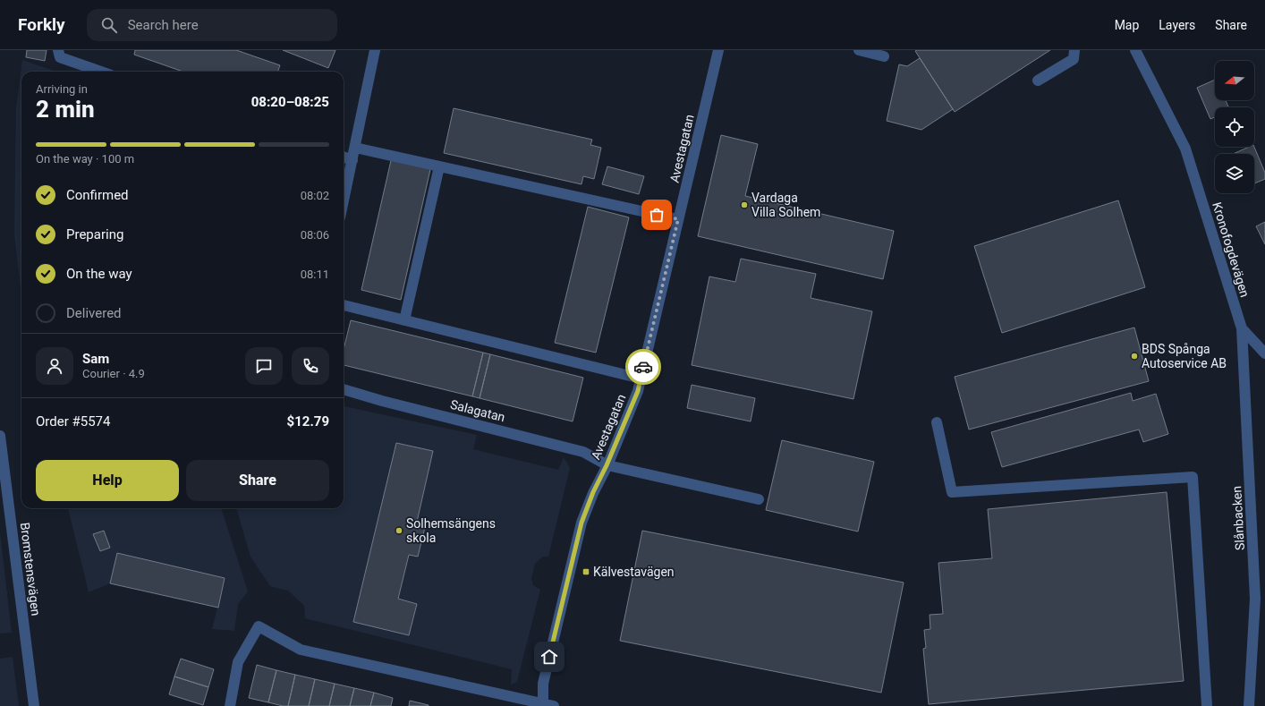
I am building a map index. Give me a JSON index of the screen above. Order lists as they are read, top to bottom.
{
  "streets": {
    "street": [
      "Avestagatan",
      "Kronofogdevägen",
      "Salagatan",
      "Slånbacken",
      "Bromstensvägen"
    ]
  },
  "crossings": [
    ["Avestagatan", "Salagatan"],
    ["Kronofogdevägen", "Slånbacken"]
  ],
  "places": {
    "other": ["Vardaga Villa Solhem", "BDS Spånga Autoservice AB", "Solhemsängens skola"],
    "transit": ["Kälvestavägen"]
  },
  "north": "left",
  "page": {
    "header": "Forkly",
    "search": "Search here",
    "nav": ["Map", "Layers", "Share"],
    "heading": ["2 min", "Arriving in", "08:20–08:25"],
    "panel": [
      "Sam",
      "Courier · 4.9",
      "Order #5574",
      "$12.79"
    ],
    "bar": "On the way · 100 m",
    "list": [
      ["Confirmed", "08:02"],
      ["Preparing", "08:06"],
      ["On the way", "08:11"],
      "Delivered"
    ],
    "buttons": ["Help", "Share"]
  }
}
